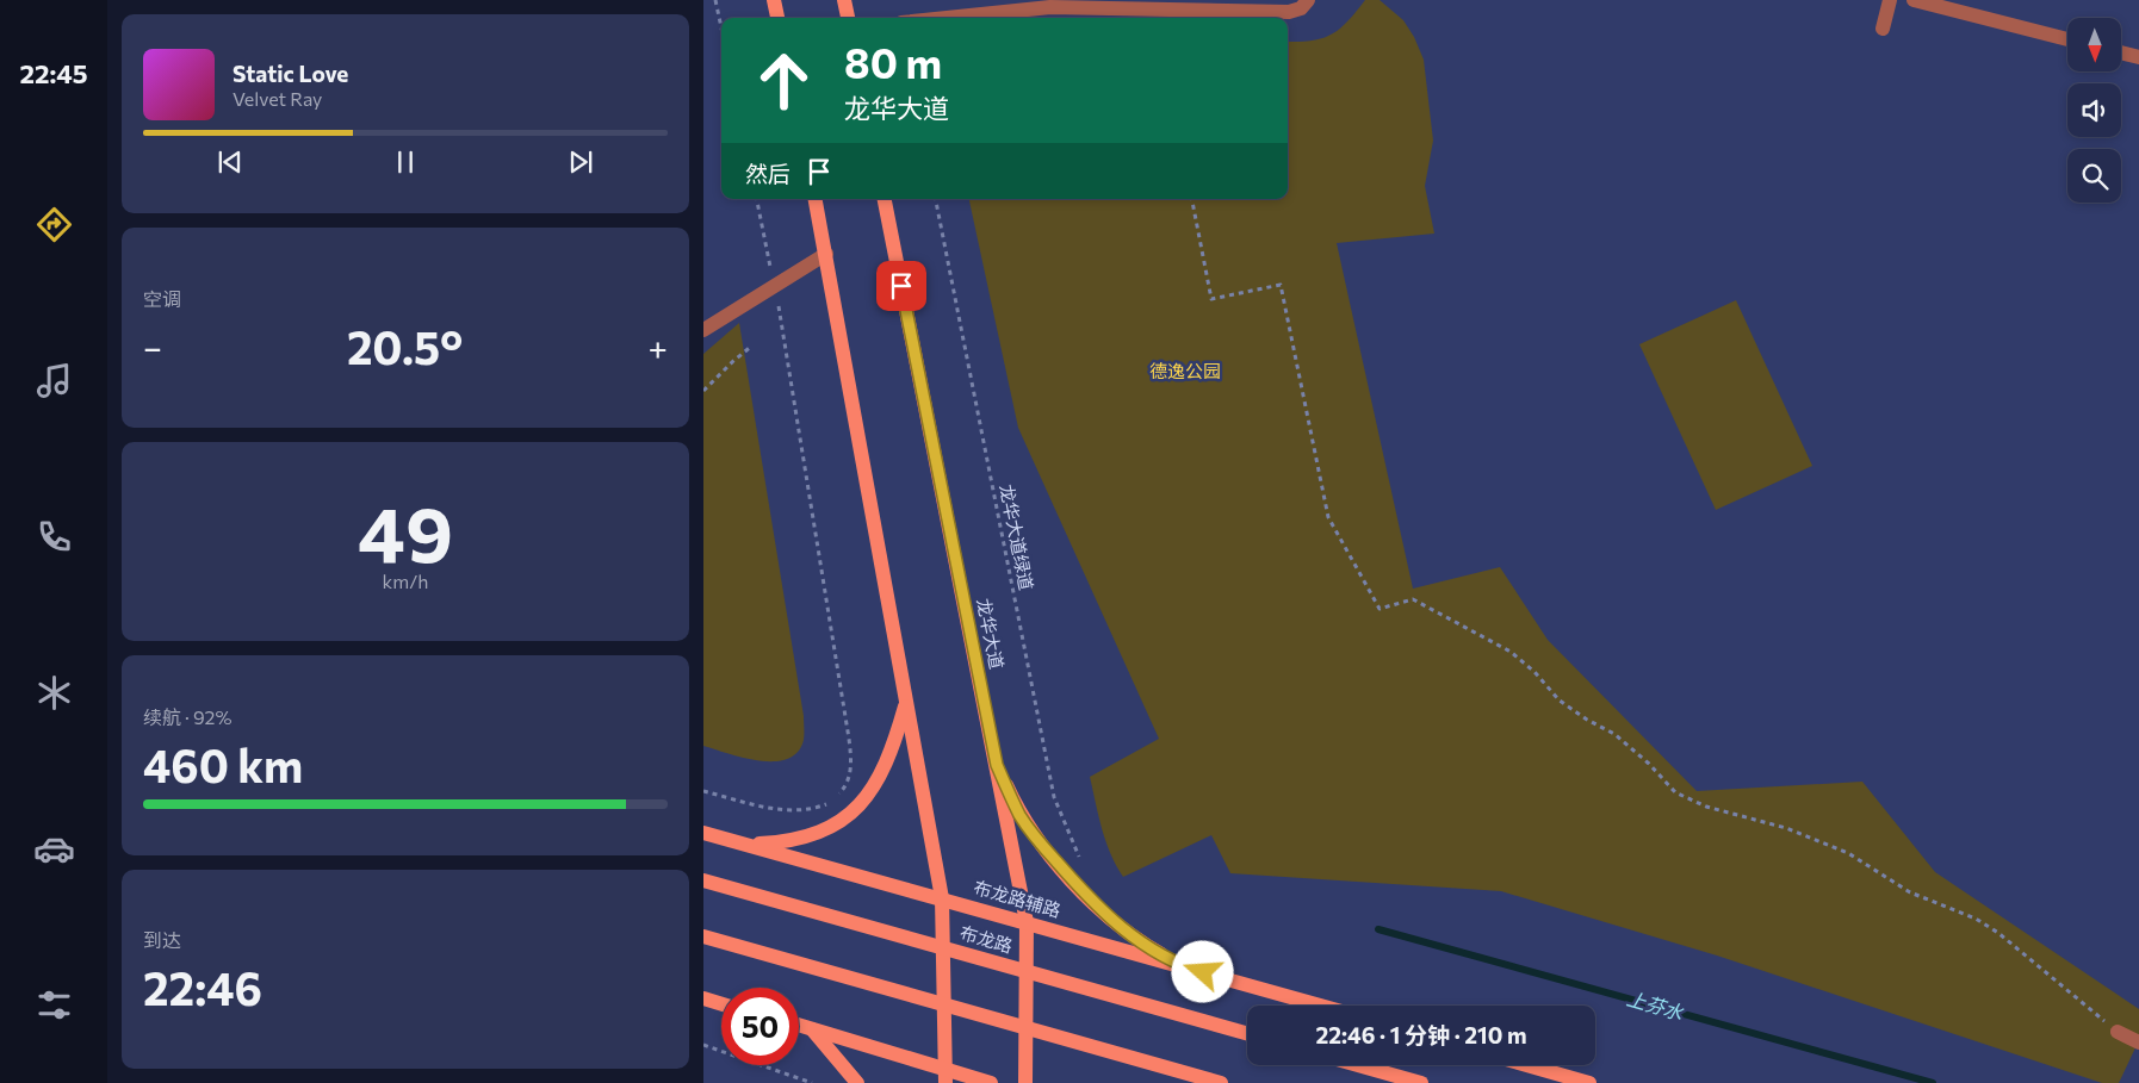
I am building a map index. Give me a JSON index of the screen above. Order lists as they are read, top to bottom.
{
  "streets": {
    "main road": ["龙华大道", "布龙路辅路", "布龙路"],
    "path": ["龙华大道绿道"]
  },
  "crossings": [
    ["龙华大道", "布龙路辅路"]
  ],
  "water": ["上芬水"],
  "parks": ["德逸公园"],
  "north": "bottom",
  "page": {
    "tabs": "22:45",
    "turn": ["80 m", "龙华大道"],
    "song": ["Static Love", "Velvet Ray"],
    "then": "然后",
    "tile": [
      "空调",
      ["49", "km/h"],
      ["续航 · 92%", "460 km"],
      ["到达", "22:46"]
    ],
    "heat": ["−", "20.5°", "+"],
    "limit": "50",
    "trip": "22:46 · 1 分钟 · 210 m"
  }
}
